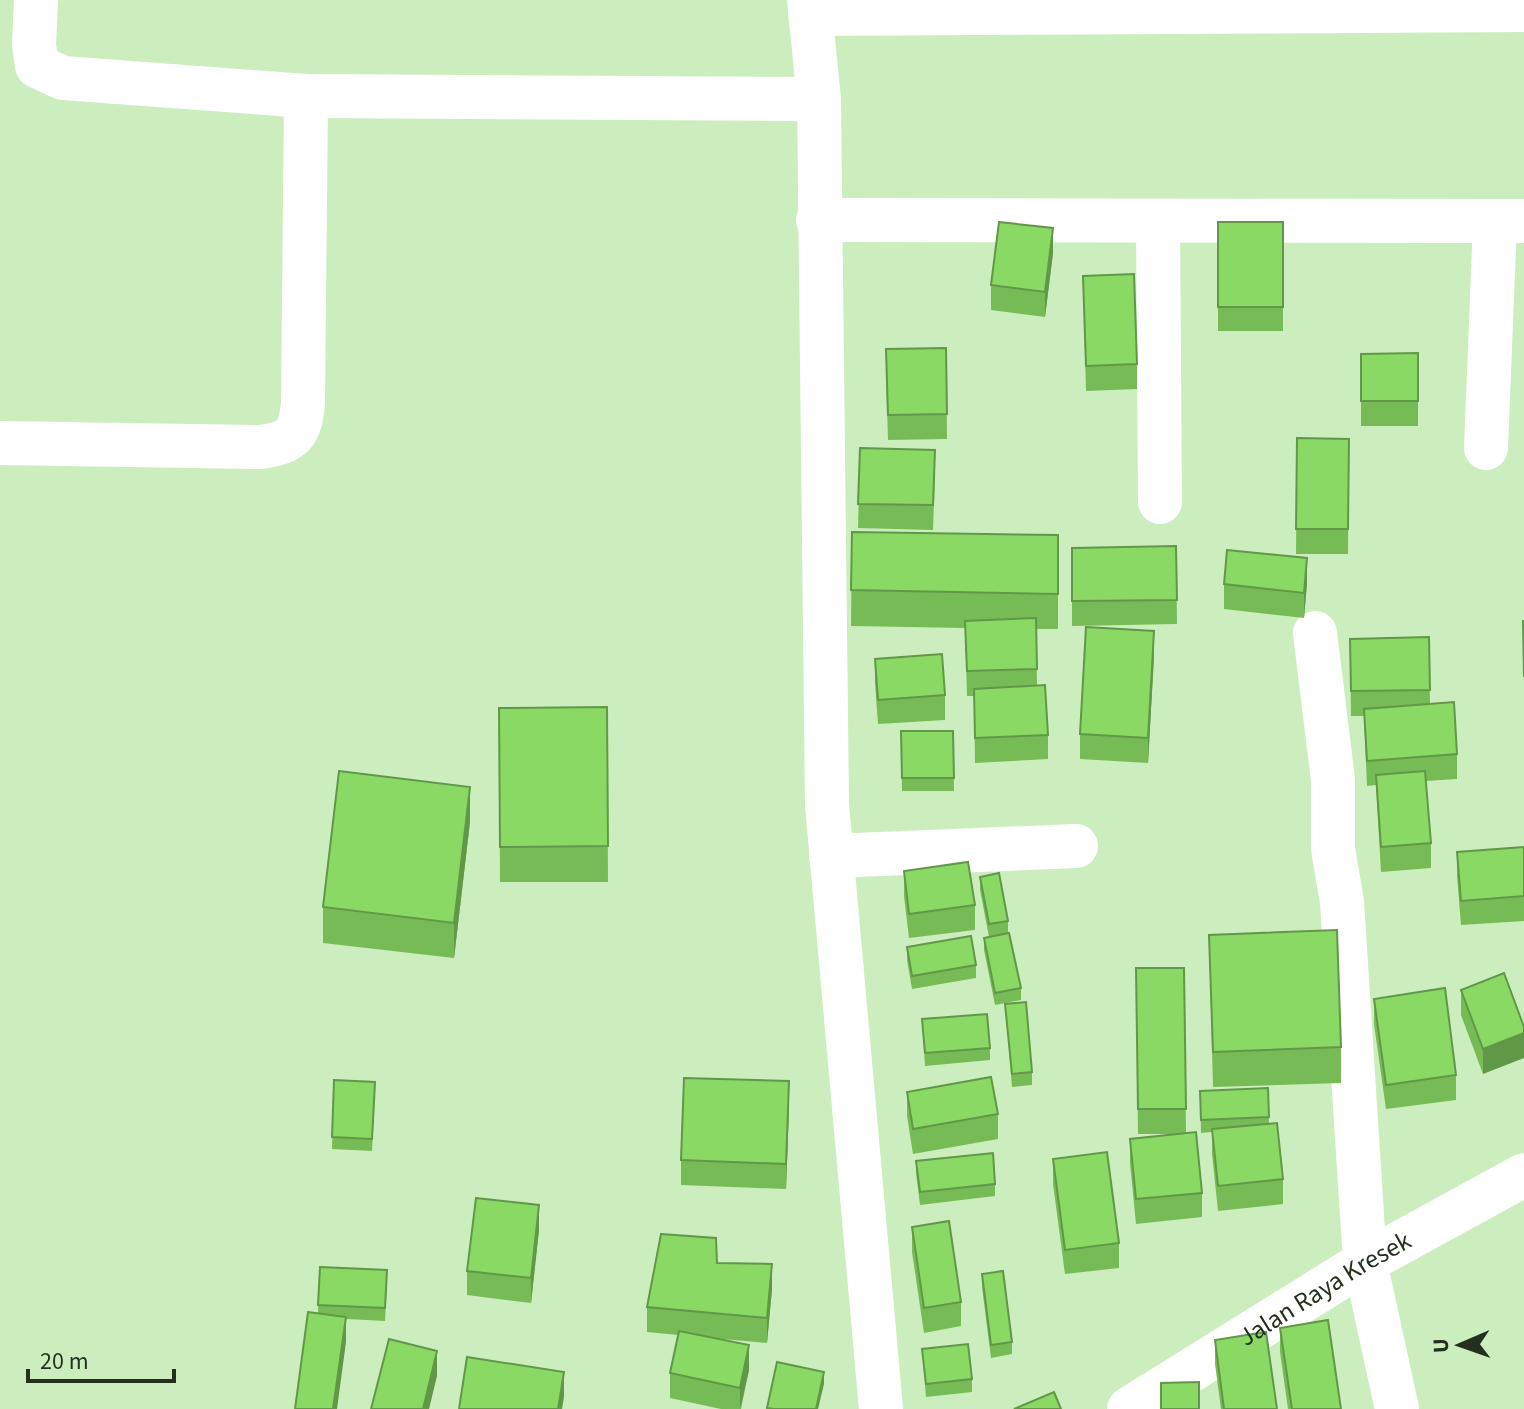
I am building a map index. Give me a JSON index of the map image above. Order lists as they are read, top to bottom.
{
  "streets": {
    "street": ["Jalan Raya Kresek"]
  },
  "scale_bar": "20 m",
  "north": "left"
}
